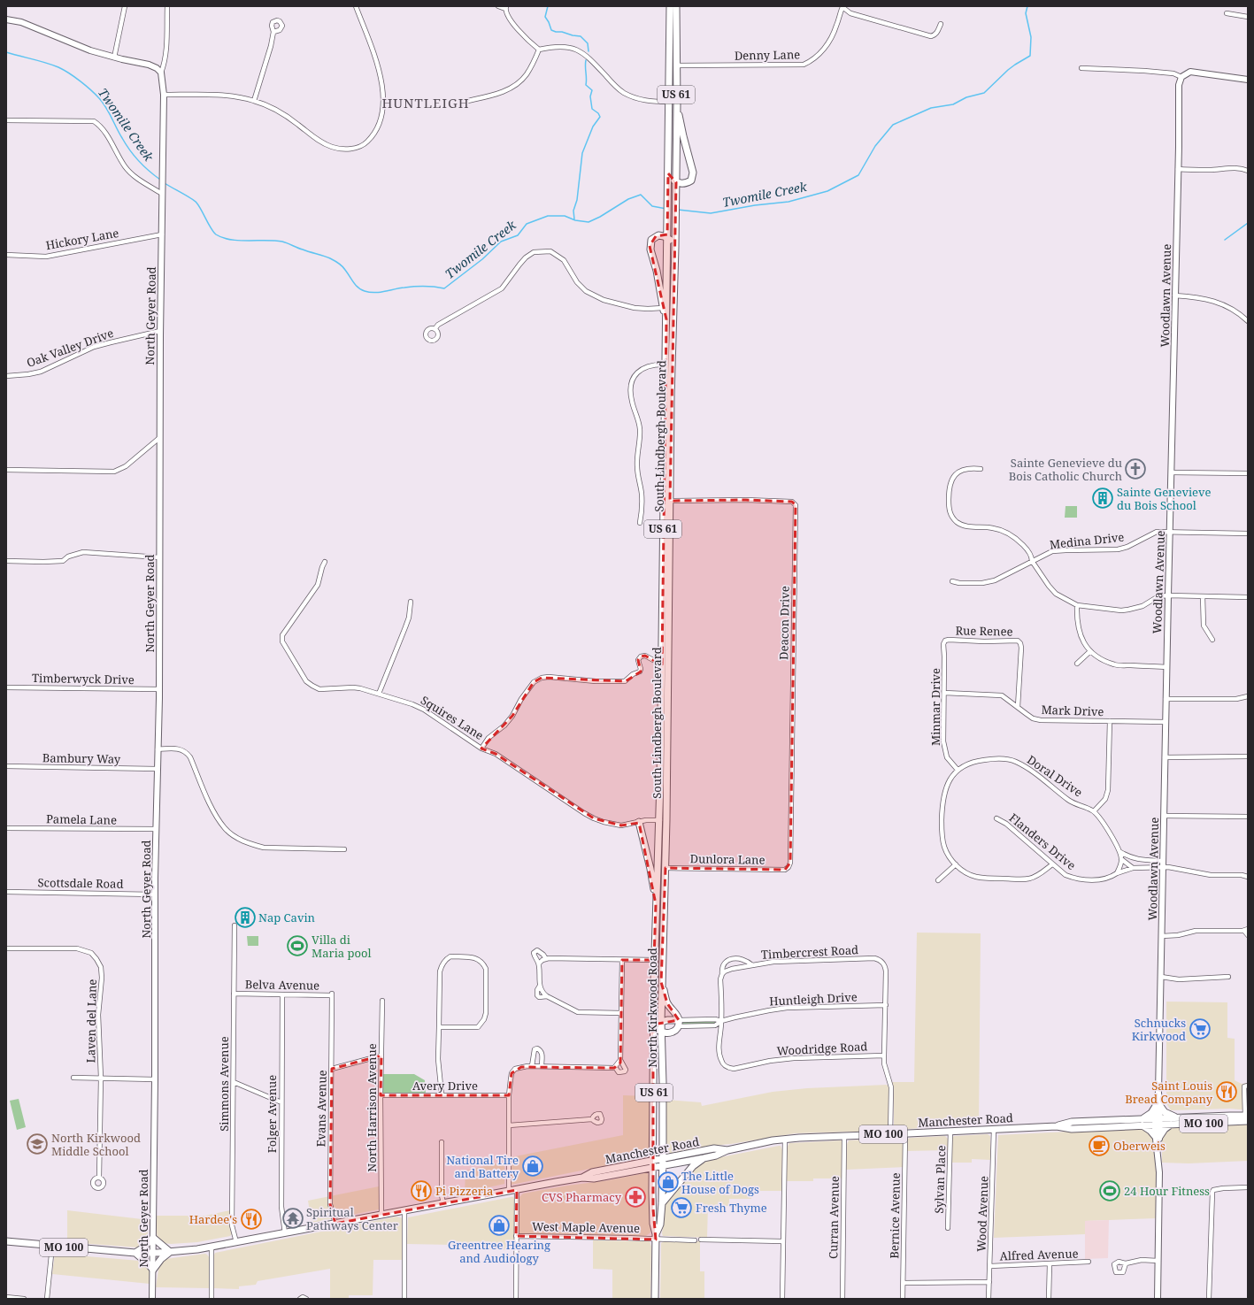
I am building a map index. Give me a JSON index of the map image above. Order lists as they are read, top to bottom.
{
  "streets": {
    "main road": [
      "US 61",
      "South Lindbergh Boulevard",
      "North Kirkwood Road",
      "Manchester Road",
      "MO 100"
    ],
    "street": [
      "Denny Lane",
      "Hickory Lane",
      "Woodlawn Avenue",
      "North Geyer Road",
      "Oak Valley Drive",
      "Medina Drive",
      "Deacon Drive",
      "Rue Renee",
      "Timberwyck Drive",
      "Minmar Drive",
      "Mark Drive",
      "Squires Lane",
      "Bambury Way",
      "Doral Drive",
      "Pamela Lane",
      "Flanders Drive",
      "Dunlora Lane",
      "Scottsdale Road",
      "Timbercrest Road",
      "Belva Avenue",
      "Huntleigh Drive",
      "Laven del Lane",
      "Woodridge Road",
      "Simmons Avenue",
      "Avery Drive",
      "North Harrison Avenue",
      "Evans Avenue",
      "Folger Avenue",
      "Sylvan Place",
      "Wood Avenue",
      "Bernice Avenue",
      "Curran Avenue",
      "West Maple Avenue",
      "Alfred Avenue"
    ]
  },
  "crossings": [
    ["Denny Lane", "South Lindbergh Boulevard"],
    ["Hickory Lane", "North Geyer Road"],
    ["Woodlawn Avenue", "Medina Drive"],
    ["Woodlawn Avenue", "Mark Drive"],
    ["Woodlawn Avenue", "Flanders Drive"],
    ["Woodlawn Avenue", "Manchester Road"],
    ["North Geyer Road", "Oak Valley Drive"],
    ["North Geyer Road", "Timberwyck Drive"],
    ["North Geyer Road", "Bambury Way"],
    ["North Geyer Road", "Pamela Lane"],
    ["North Geyer Road", "Scottsdale Road"],
    ["North Geyer Road", "Manchester Road"],
    ["South Lindbergh Boulevard", "Deacon Drive"],
    ["South Lindbergh Boulevard", "Squires Lane"],
    ["South Lindbergh Boulevard", "Dunlora Lane"],
    ["South Lindbergh Boulevard", "North Kirkwood Road"],
    ["Deacon Drive", "Dunlora Lane"],
    ["Rue Renee", "Minmar Drive"],
    ["Rue Renee", "Mark Drive"],
    ["Minmar Drive", "Mark Drive"],
    ["Minmar Drive", "Doral Drive"],
    ["Timbercrest Road", "Huntleigh Drive"],
    ["Belva Avenue", "Simmons Avenue"],
    ["Belva Avenue", "Evans Avenue"],
    ["Belva Avenue", "Folger Avenue"],
    ["Huntleigh Drive", "Woodridge Road"],
    ["North Kirkwood Road", "Manchester Road"],
    ["North Kirkwood Road", "West Maple Avenue"],
    ["Simmons Avenue", "Manchester Road"],
    ["Avery Drive", "North Harrison Avenue"],
    ["North Harrison Avenue", "Manchester Road"],
    ["Evans Avenue", "Manchester Road"],
    ["Folger Avenue", "Manchester Road"],
    ["Manchester Road", "Sylvan Place"],
    ["Manchester Road", "Wood Avenue"],
    ["Manchester Road", "Bernice Avenue"],
    ["Manchester Road", "Curran Avenue"],
    ["Wood Avenue", "Alfred Avenue"]
  ],
  "districts": ["HUNTLEIGH"],
  "water": ["Twomile Creek"],
  "places": {
    "church": ["Sainte Genevieve du Bois Catholic Church"],
    "building": ["Sainte Genevieve du Bois School", "Nap Cavin"],
    "sports": ["Villa di Maria pool", "24 Hour Fitness"],
    "supermarket": ["Schnucks Kirkwood", "Fresh Thyme"],
    "restaurant": ["Saint Louis Bread Company", "Pi Pizzeria", "Hardee's"],
    "school or university": ["North Kirkwood Middle School"],
    "cafe": ["Oberweis"],
    "shop": ["National Tire and Battery", "The Little House of Dogs", "Greentree Hearing and Audiology"],
    "pharmacy": ["CVS Pharmacy"],
    "temple": ["Spiritual Pathways Center"]
  }
}
